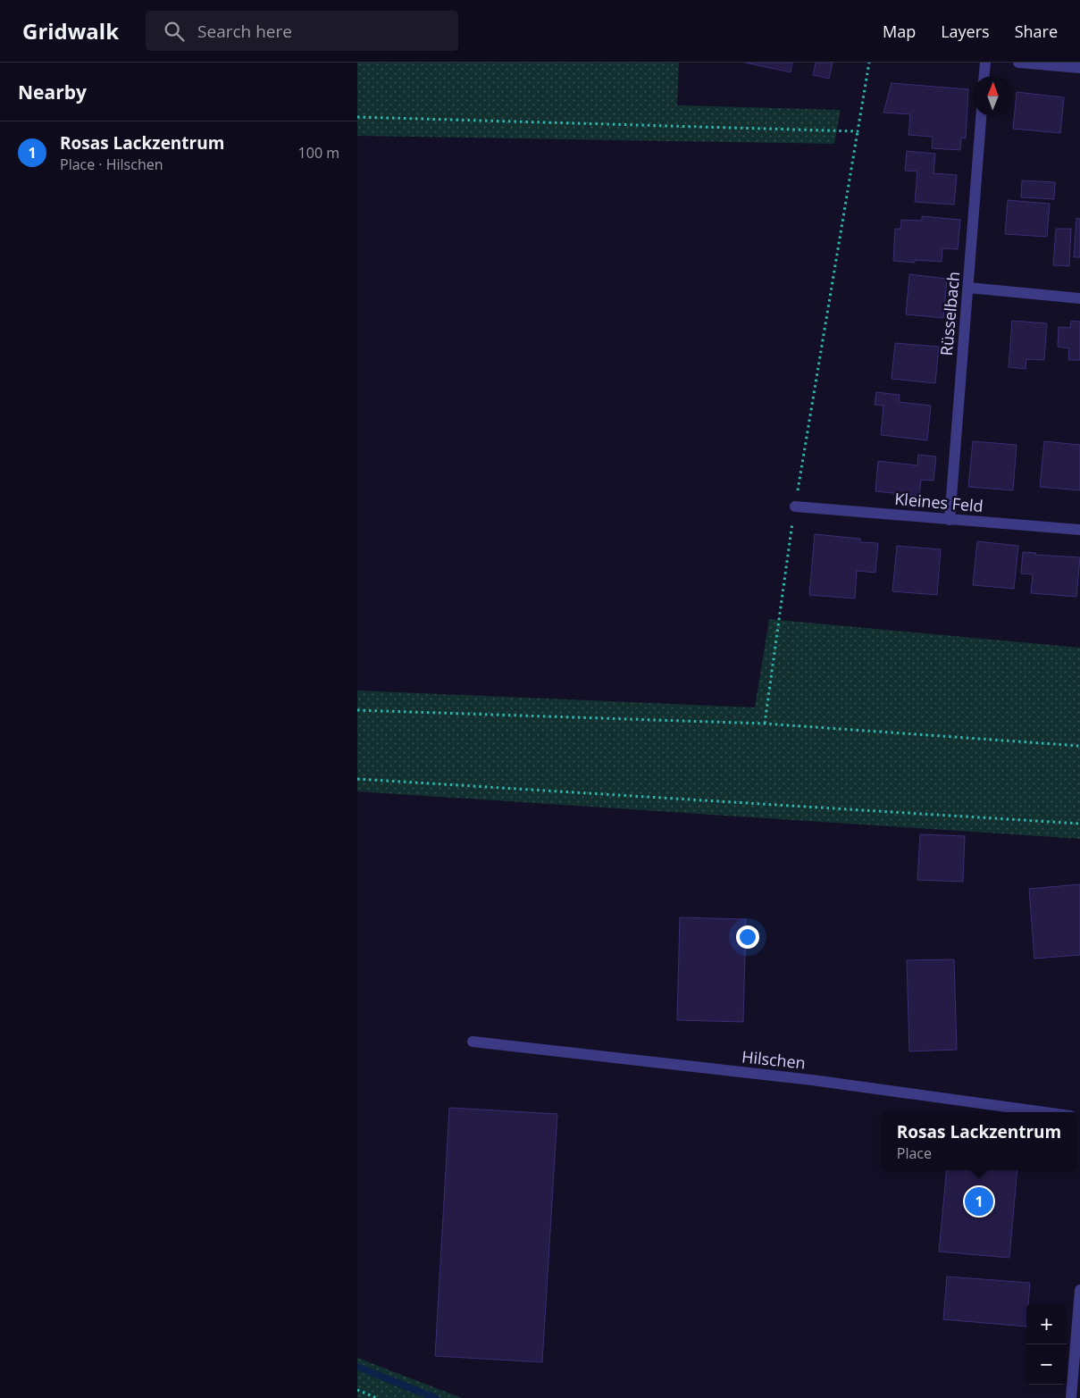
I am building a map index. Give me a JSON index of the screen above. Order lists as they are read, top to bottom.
{
  "streets": {
    "street": ["Rüsselbach", "Kleines Feld", "Hilschen"]
  },
  "crossings": [
    ["Rüsselbach", "Kleines Feld"]
  ],
  "north": "top",
  "page": {
    "header": "Gridwalk",
    "search": "Search here",
    "nav": ["Map", "Layers", "Share"],
    "heading": "Nearby",
    "list": [
      {
        "mark": "1",
        "name": "Rosas Lackzentrum",
        "note": "Place · Hilschen",
        "value": "100 m"
      }
    ],
    "popup": ["Rosas Lackzentrum", "Place"],
    "pins": "1",
    "map_buttons": ["+", "−"]
  }
}
